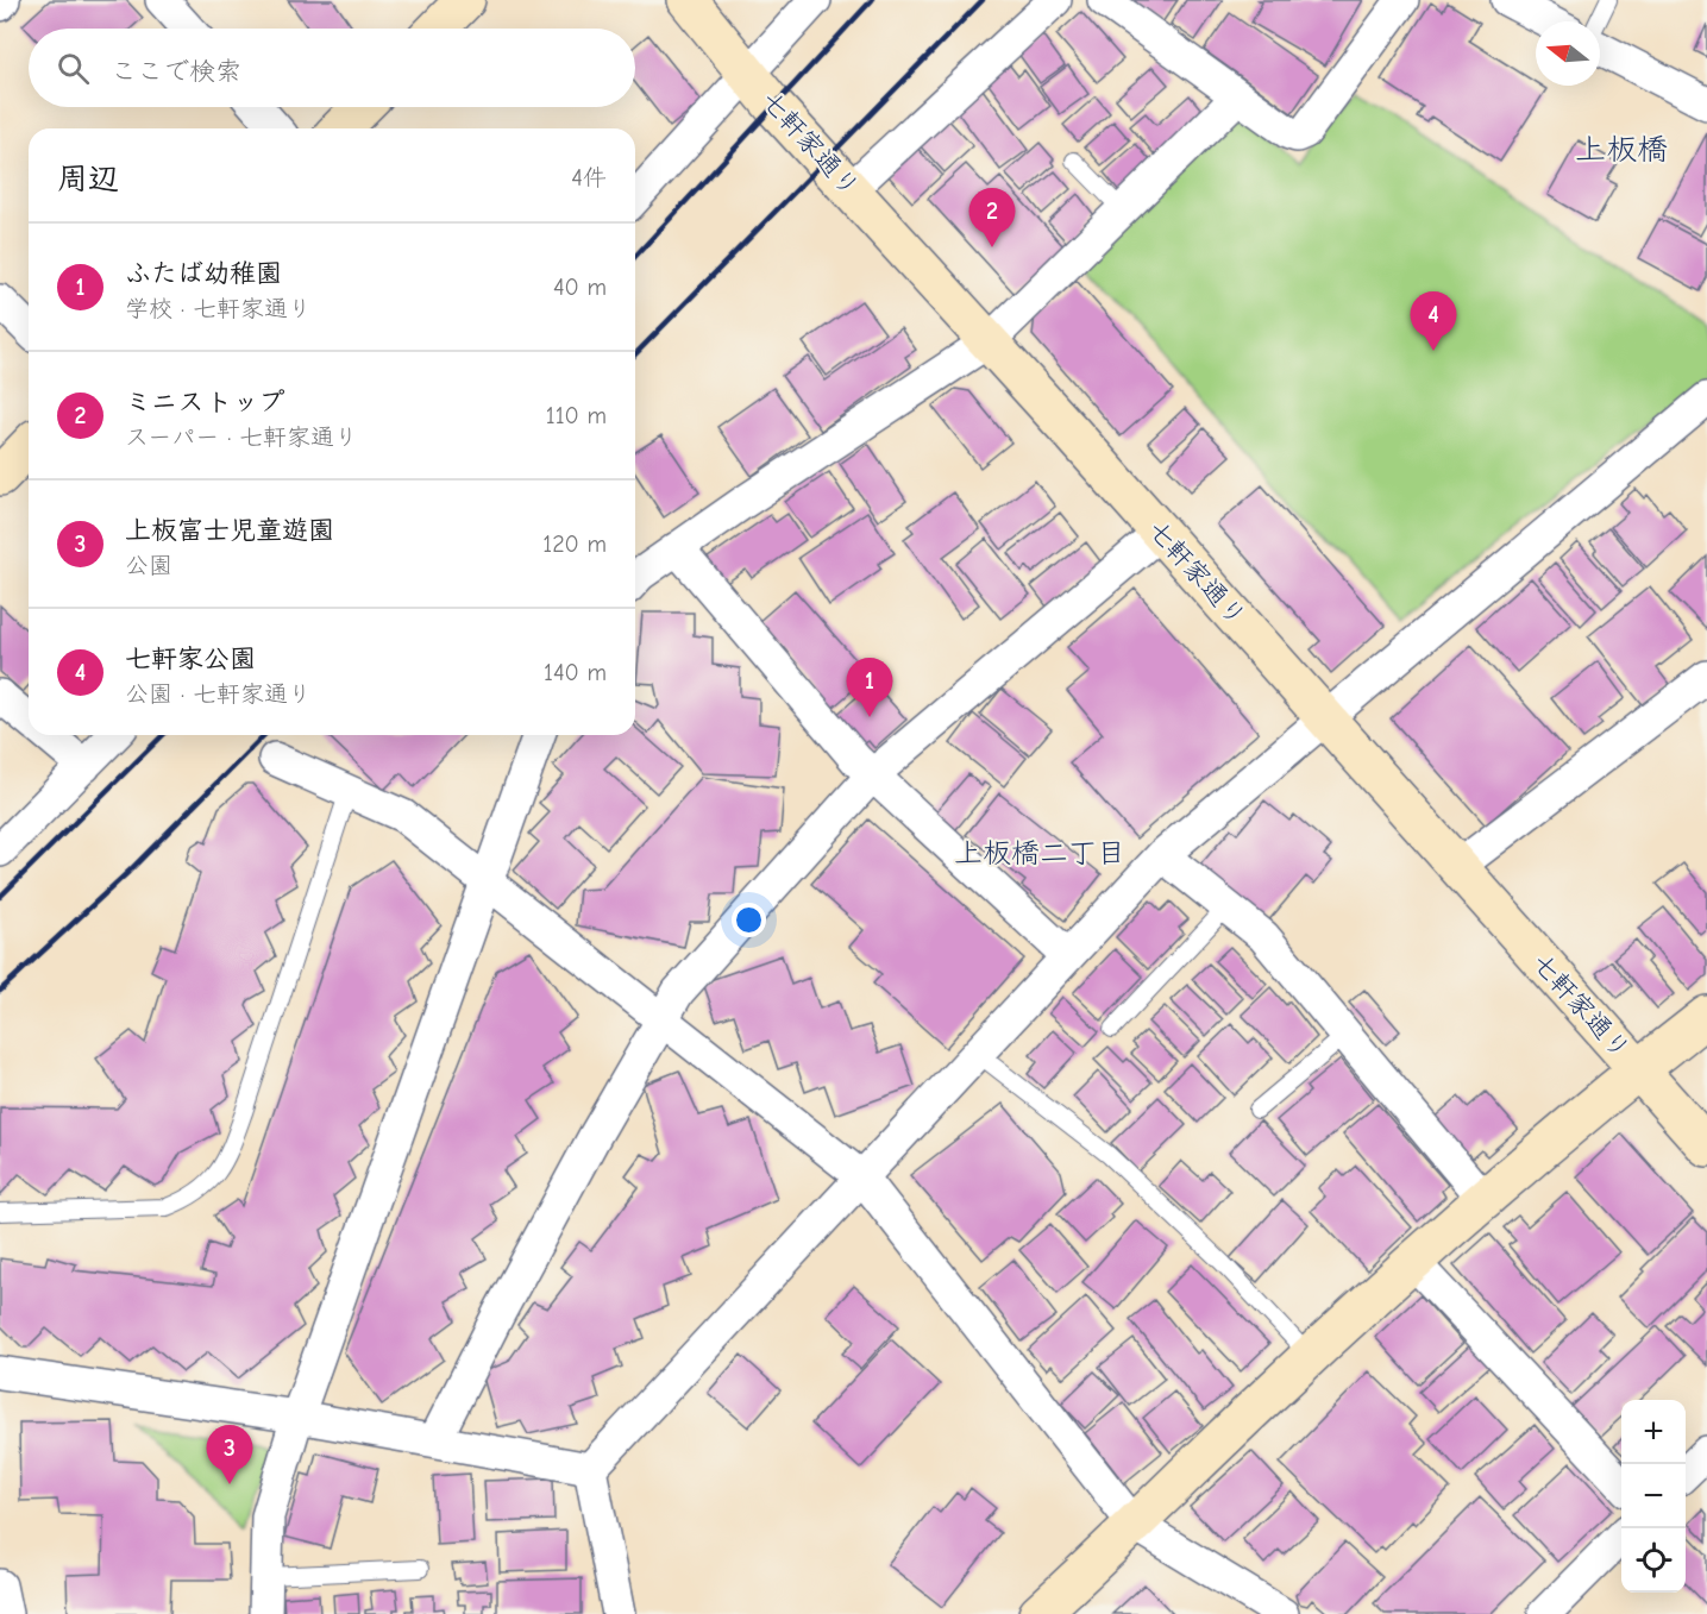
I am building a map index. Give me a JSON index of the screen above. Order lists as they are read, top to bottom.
{
  "streets": {
    "street": ["七軒家通り"]
  },
  "districts": ["上板橋", "上板橋二丁目"],
  "north": "left",
  "page": {
    "search": "ここで検索",
    "heading": ["周辺", "4件"],
    "pins": [
      "2",
      "4",
      "1",
      "3"
    ],
    "list": [
      {
        "mark": "1",
        "name": "ふたば幼稚園",
        "note": "学校 · 七軒家通り",
        "value": "40 m"
      },
      {
        "mark": "2",
        "name": "ミニストップ",
        "note": "スーパー · 七軒家通り",
        "value": "110 m"
      },
      {
        "mark": "3",
        "name": "上板富士児童遊園",
        "note": "公園",
        "value": "120 m"
      },
      {
        "mark": "4",
        "name": "七軒家公園",
        "note": "公園 · 七軒家通り",
        "value": "140 m"
      }
    ],
    "map_buttons": ["+", "−"]
  }
}
